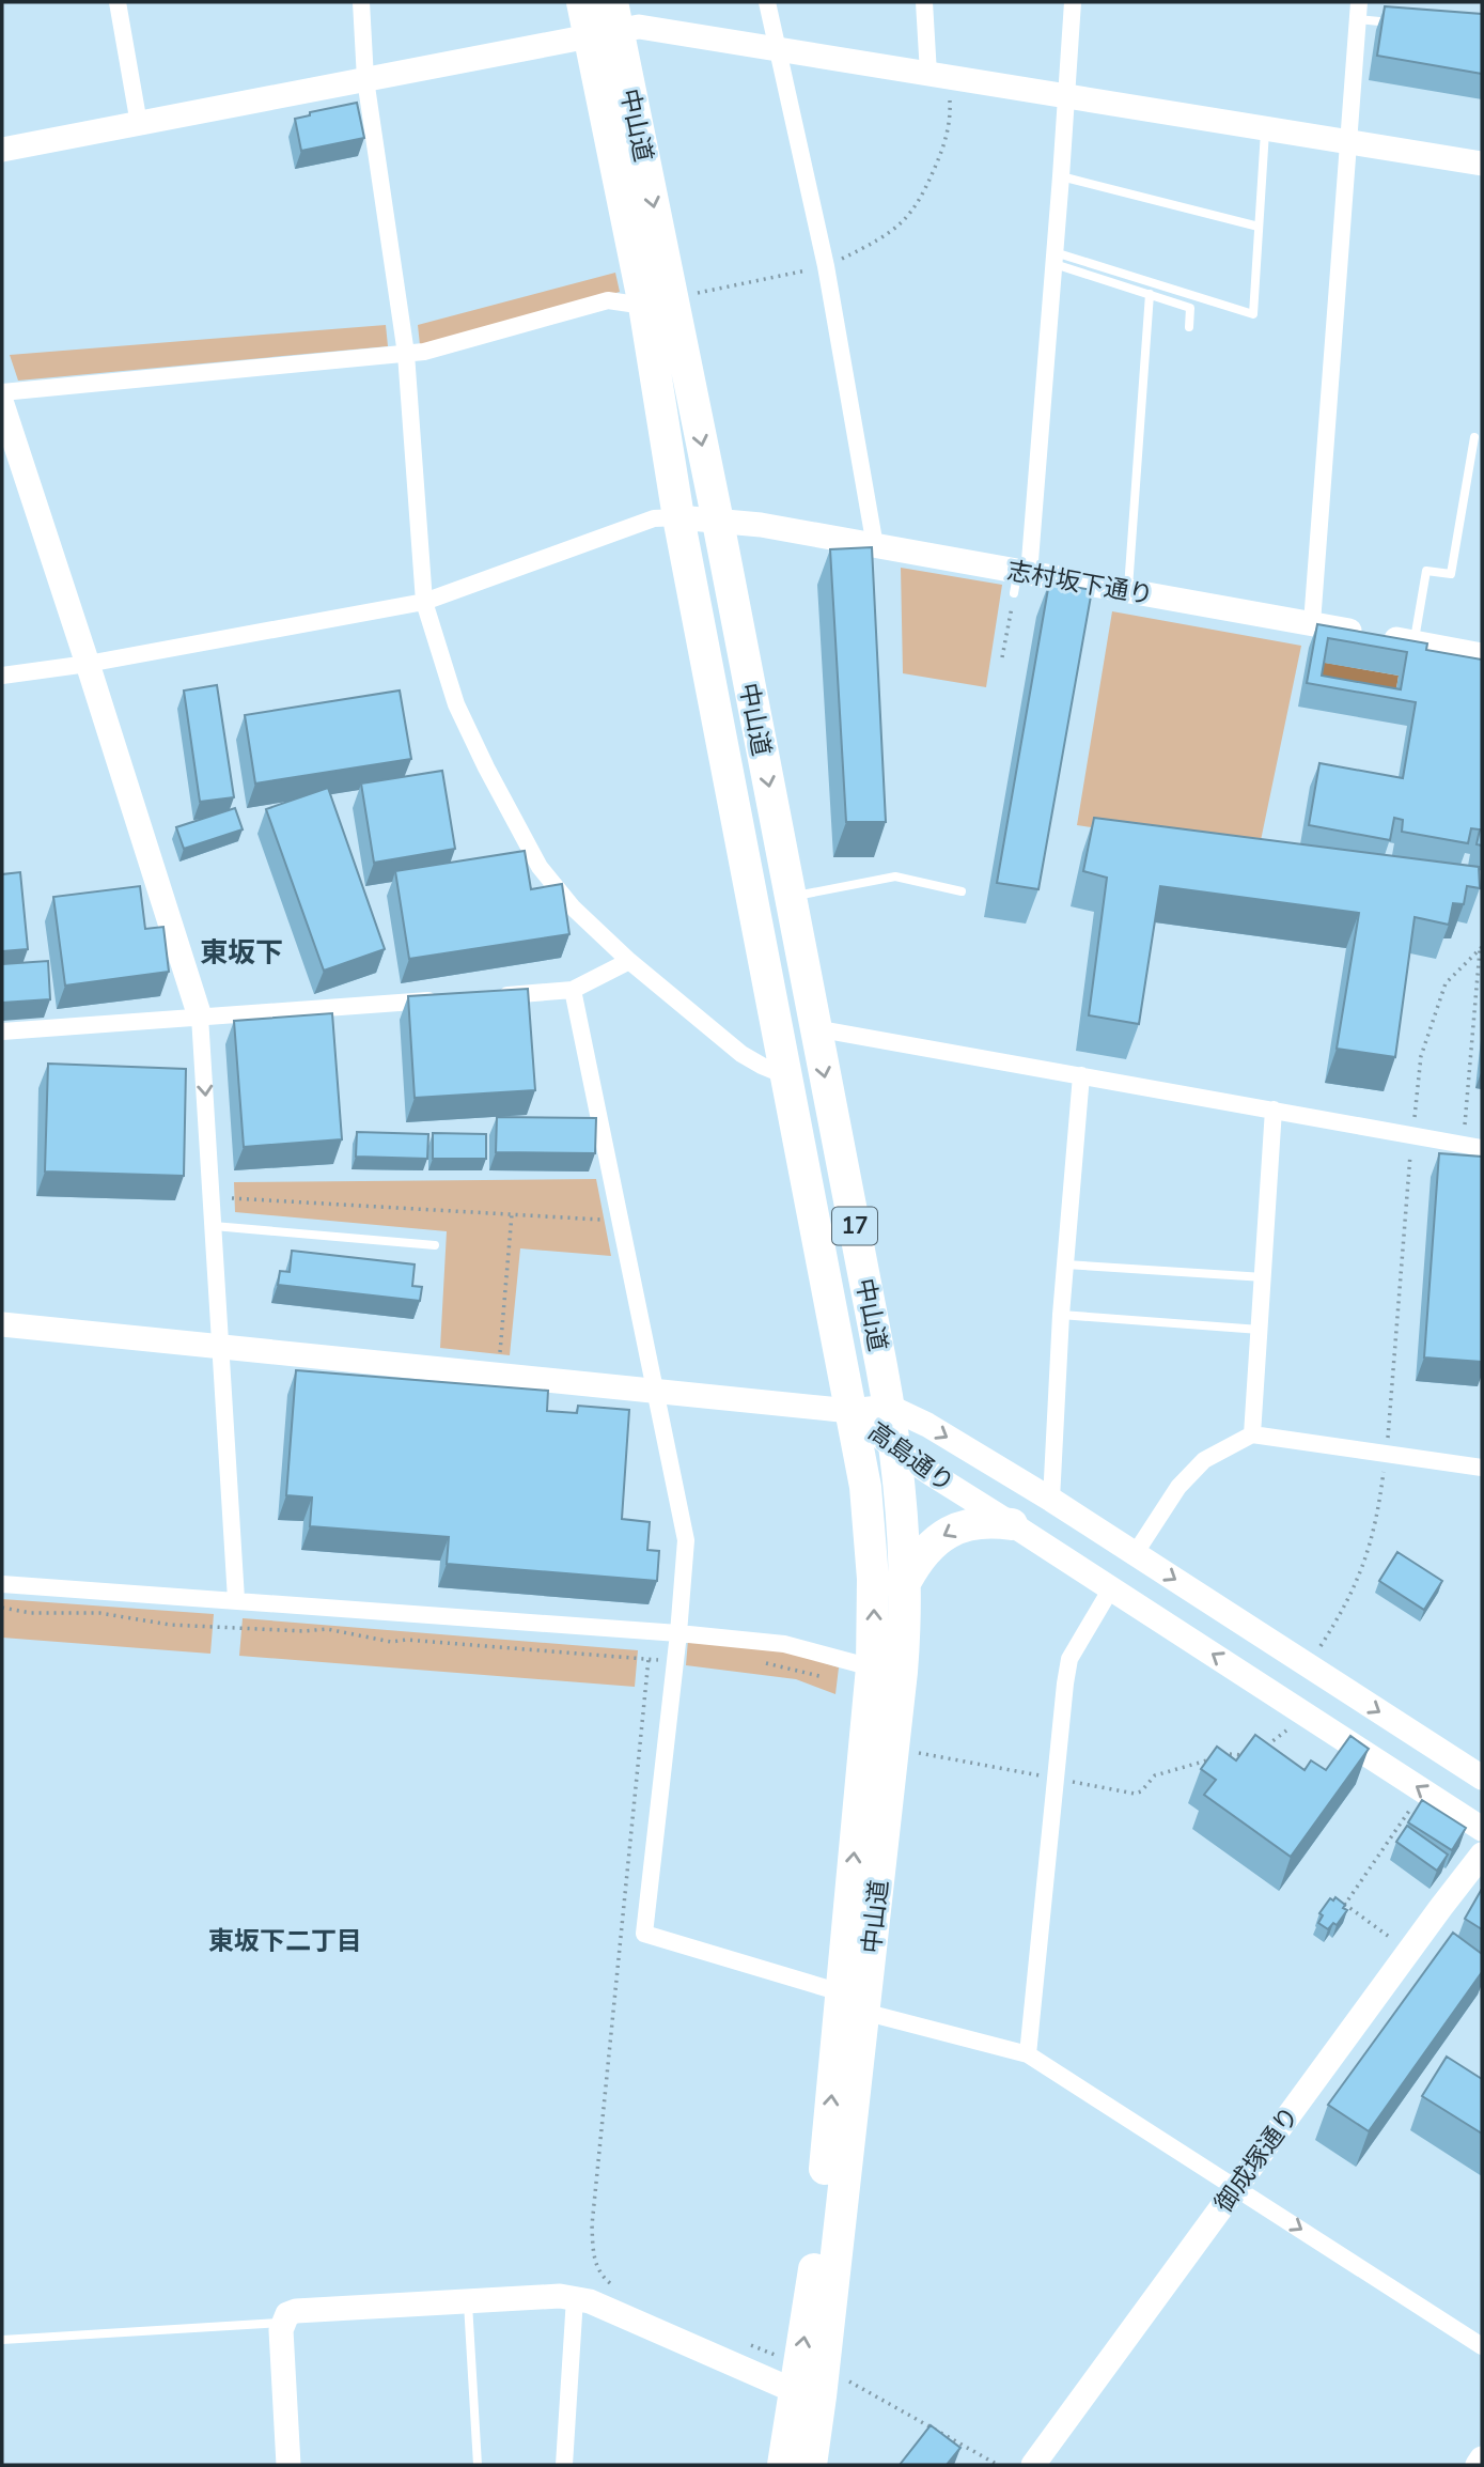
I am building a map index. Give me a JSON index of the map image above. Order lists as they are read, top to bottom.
{
  "streets": {
    "highway": ["中山道", "17"],
    "street": ["志村坂下通り", "高島通り", "御成塚通り"]
  },
  "crossings": [
    ["中山道", "志村坂下通り"],
    ["中山道", "高島通り"]
  ],
  "districts": ["東坂下", "東坂下二丁目"]
}
